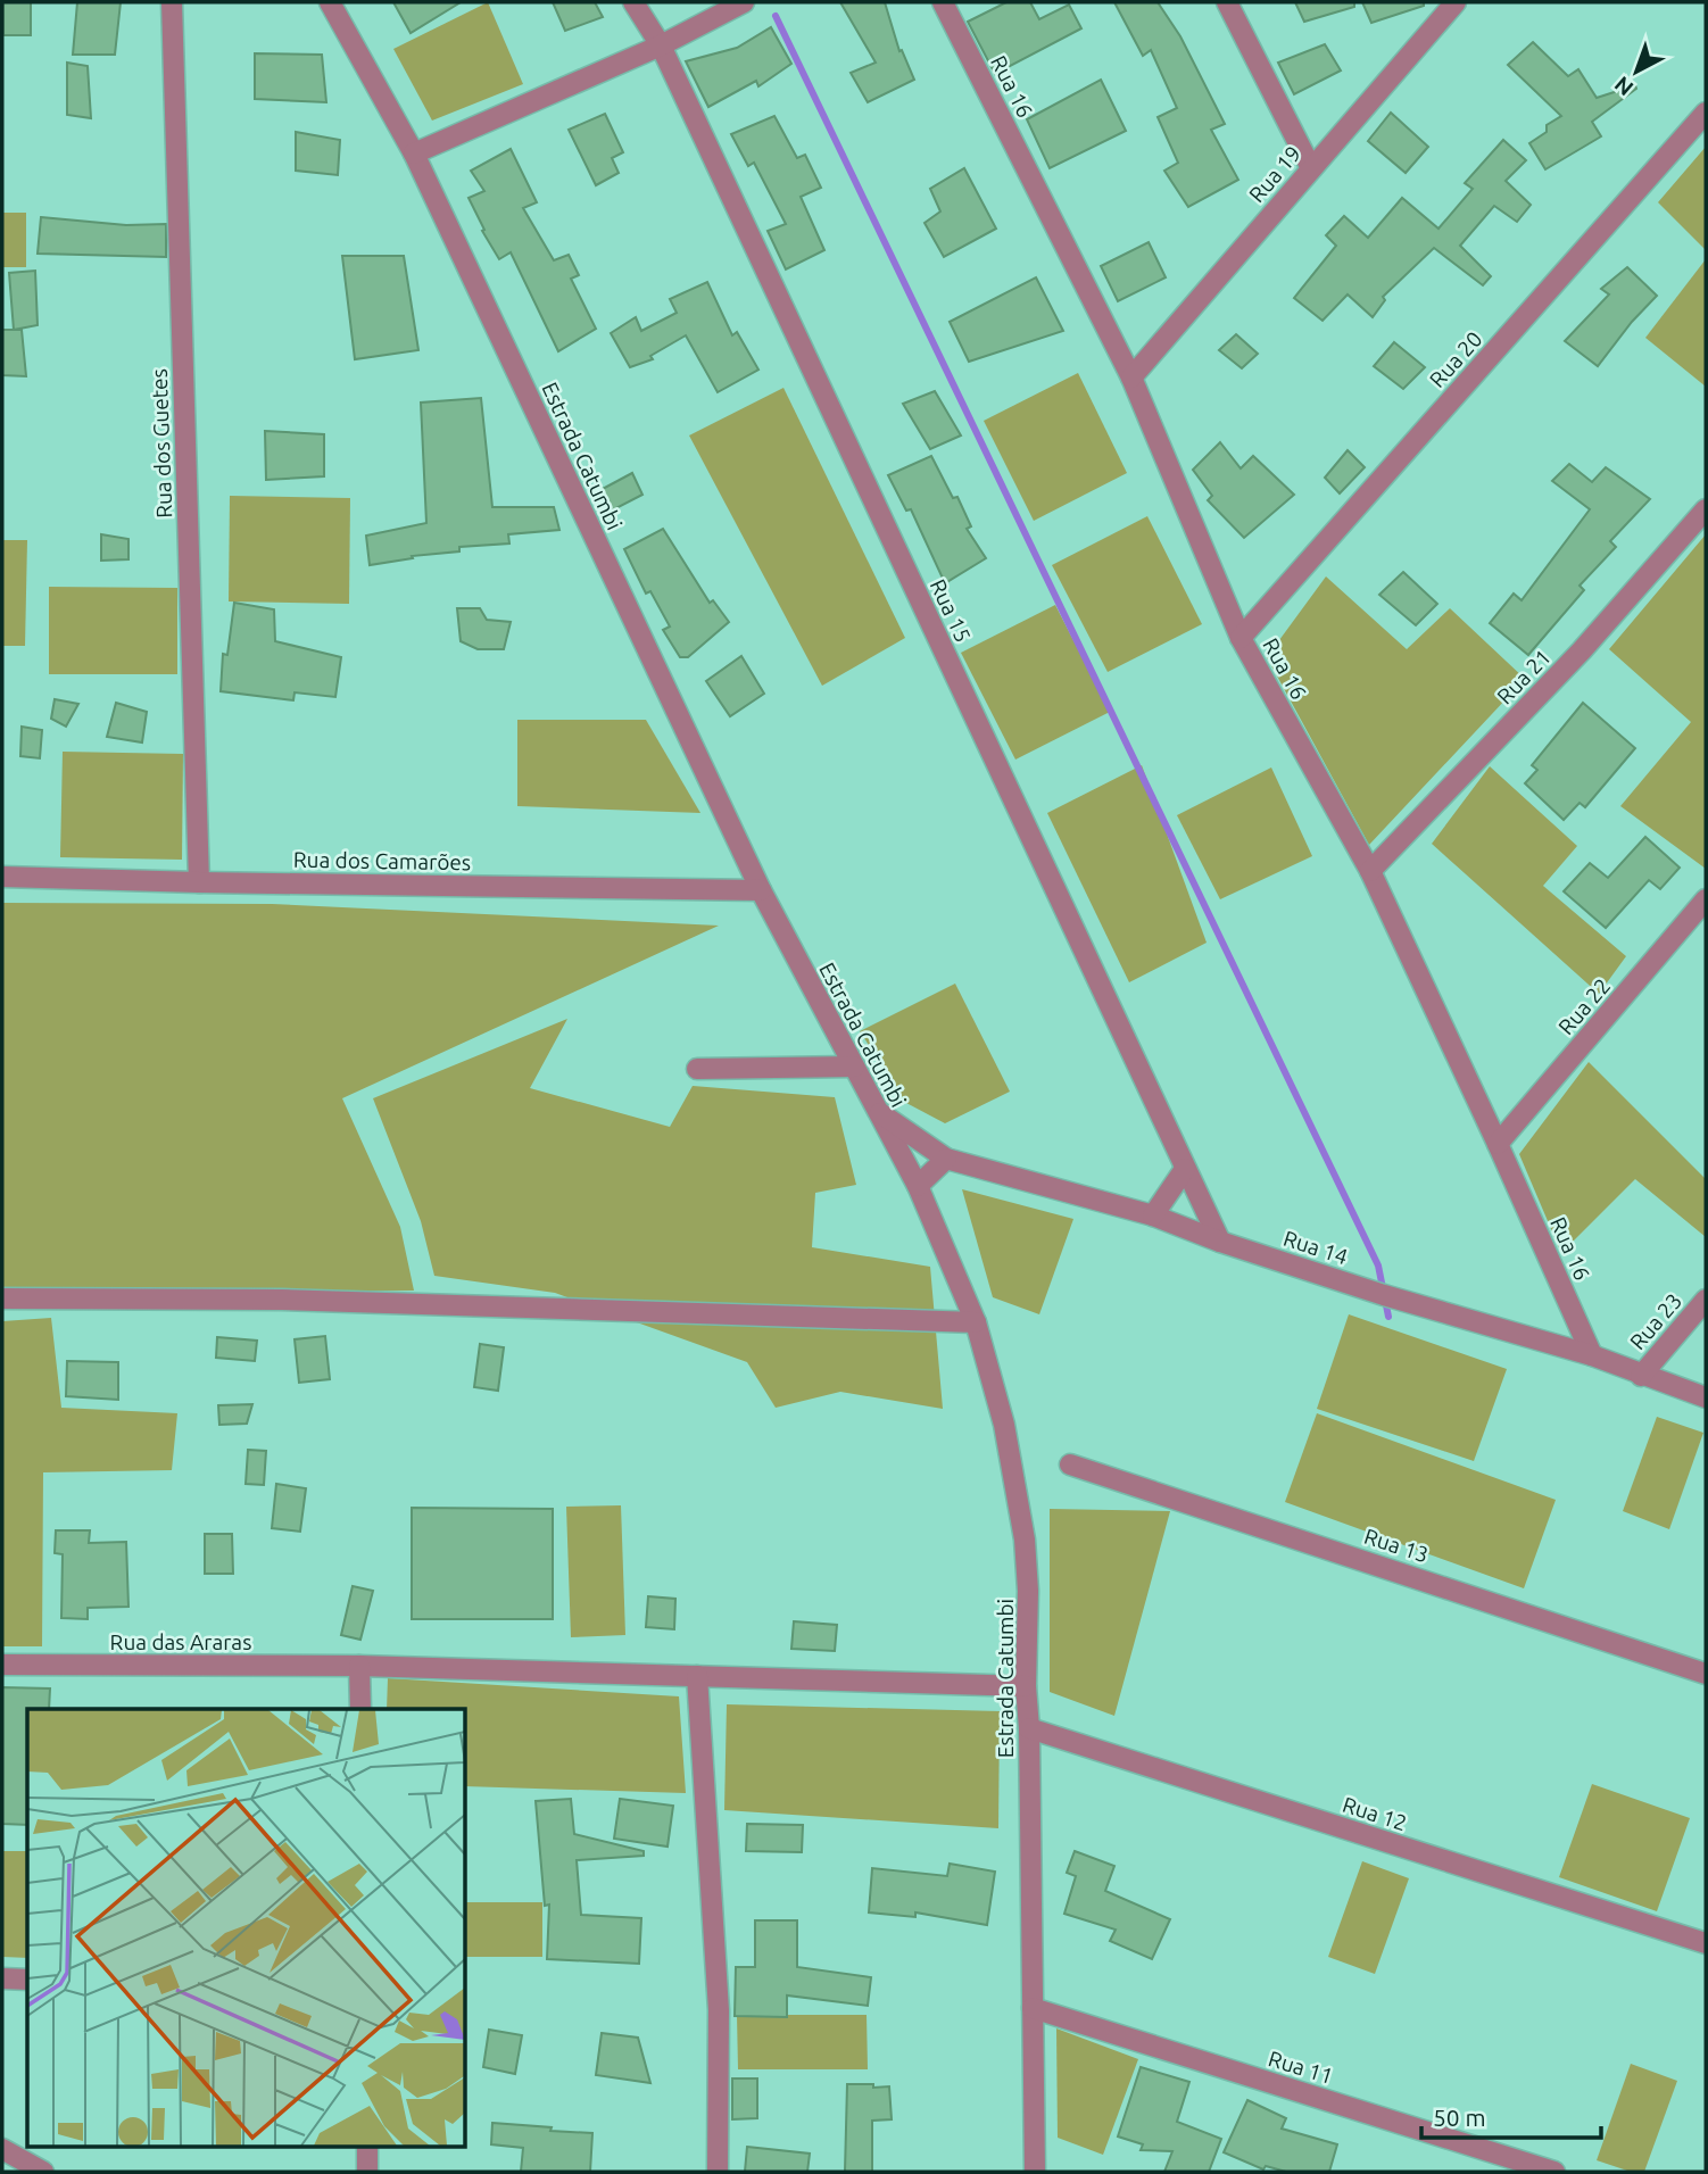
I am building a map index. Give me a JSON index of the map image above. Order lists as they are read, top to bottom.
{
  "streets": {
    "street": [
      "Rua 16",
      "Rua 19",
      "Rua 20",
      "Rua dos Guetes",
      "Estrada Catumbi",
      "Rua 15",
      "Rua 21",
      "Rua dos Camarões",
      "Rua 22",
      "Rua 14",
      "Rua 23",
      "Rua 13",
      "Rua das Araras",
      "Rua 12",
      "Rua 11"
    ]
  },
  "crossings": [
    ["Rua 16", "Rua 19"],
    ["Rua 16", "Rua 20"],
    ["Rua 16", "Rua 21"],
    ["Rua 16", "Rua 22"],
    ["Rua 16", "Rua 14"],
    ["Rua dos Guetes", "Rua dos Camarões"],
    ["Estrada Catumbi", "Rua dos Camarões"],
    ["Estrada Catumbi", "Rua 14"],
    ["Estrada Catumbi", "Rua das Araras"],
    ["Estrada Catumbi", "Rua 12"],
    ["Estrada Catumbi", "Rua 11"],
    ["Rua 15", "Rua 14"],
    ["Rua 14", "Rua 23"]
  ],
  "scale_bar": "50 m",
  "north": "bottom left"
}
